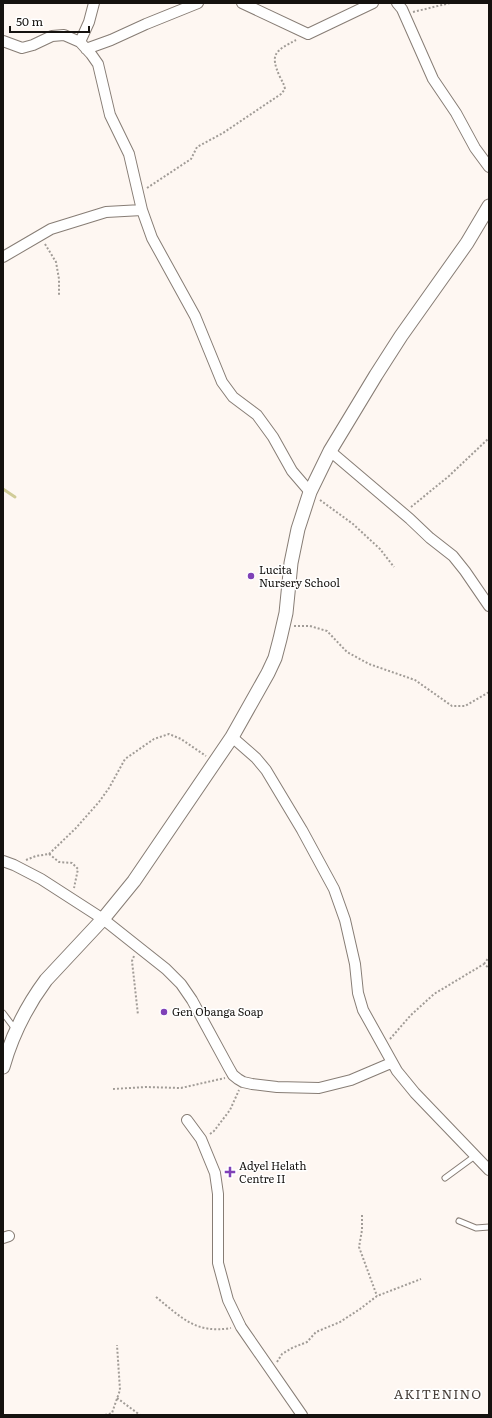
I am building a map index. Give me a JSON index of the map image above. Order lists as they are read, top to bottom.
{
  "districts": ["AKITENINO"],
  "places": {
    "other": ["Lucita Nursery School", "Gen Obanga Soap"],
    "health": ["Adyel Helath Centre II"]
  },
  "scale_bar": "50 m"
}
